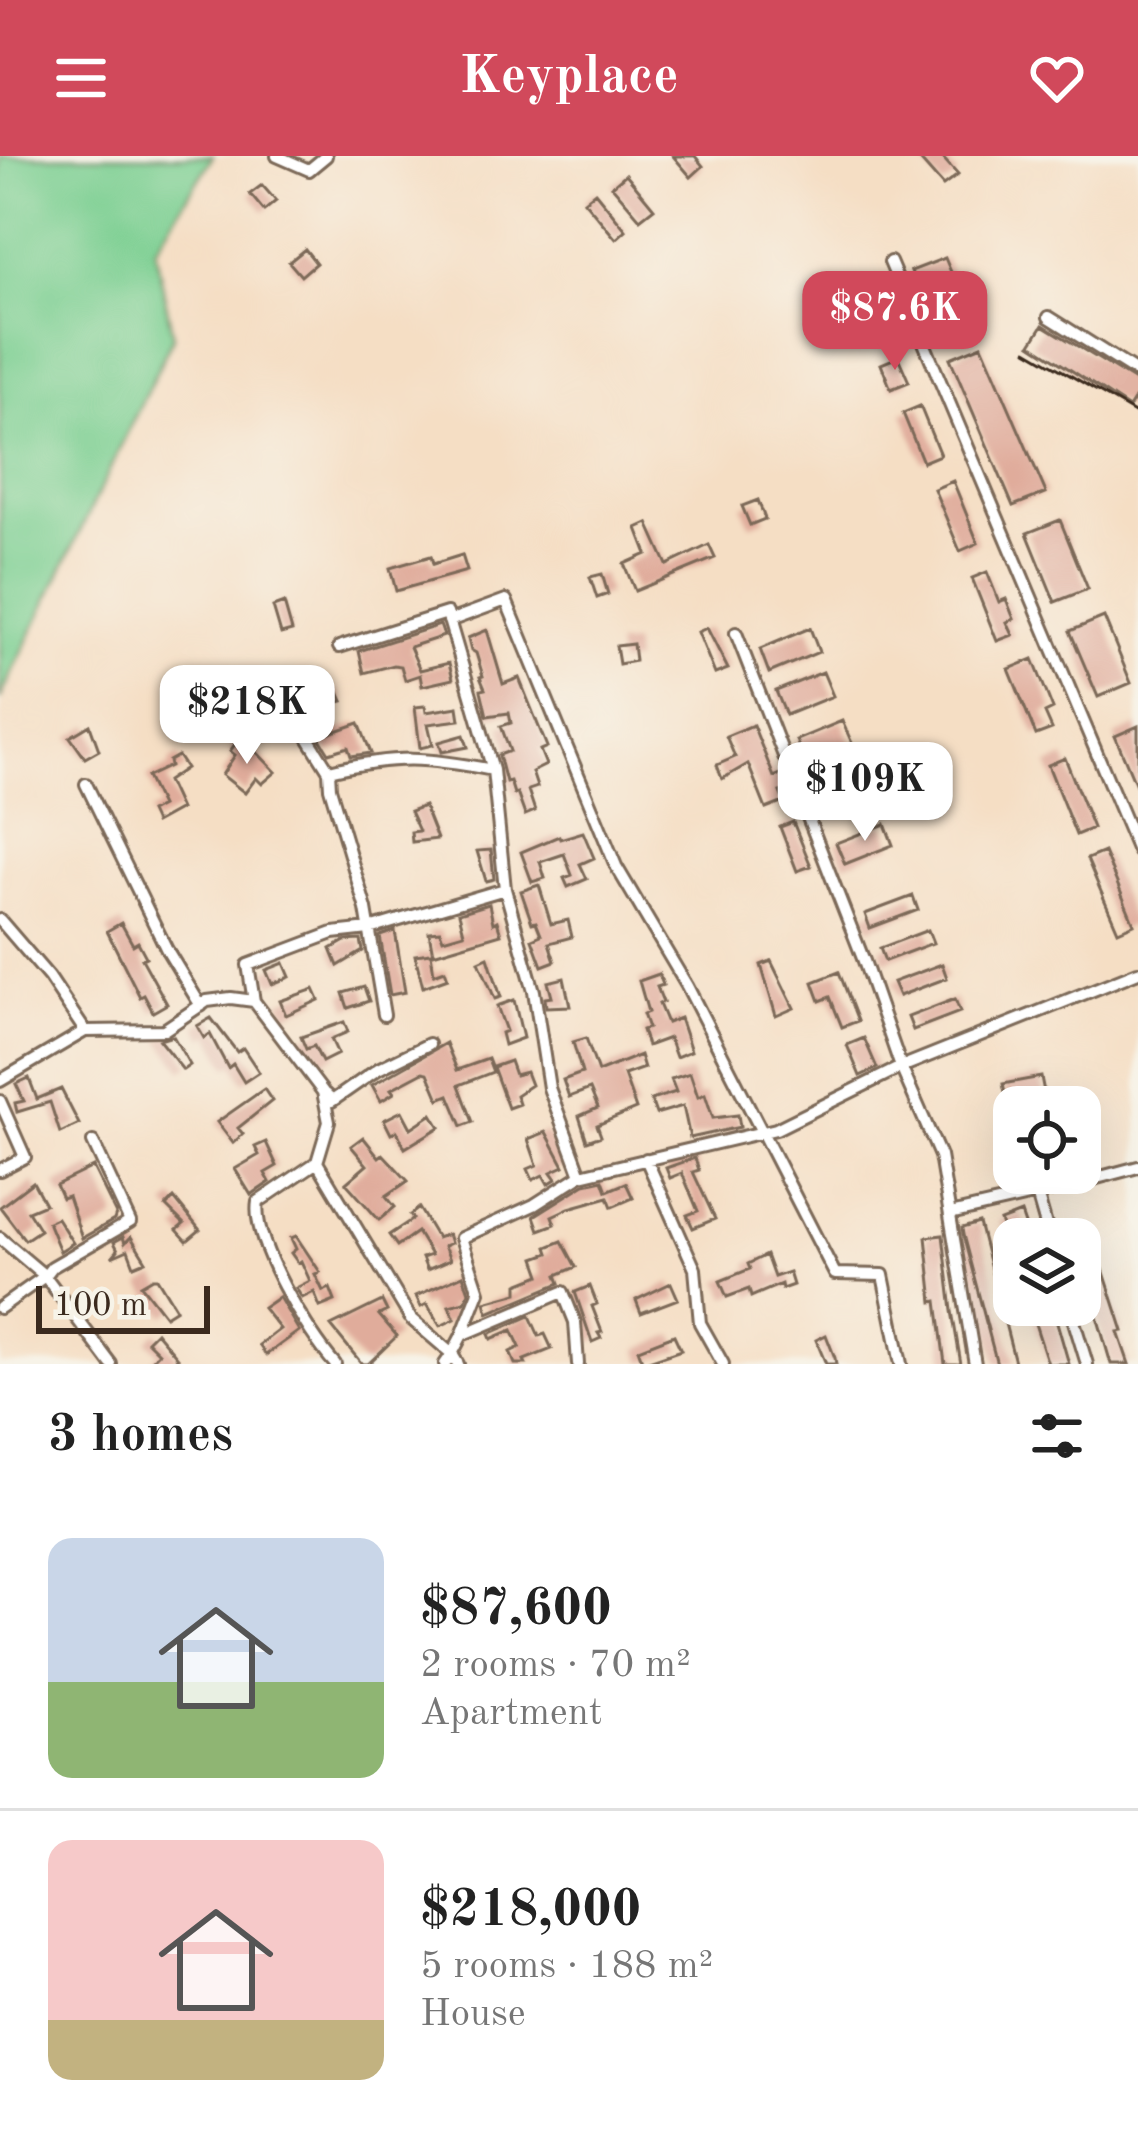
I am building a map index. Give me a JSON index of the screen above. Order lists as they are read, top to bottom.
{
  "scale_bar": "100 m",
  "page": {
    "header": "Keyplace",
    "price": ["$87.6K", "$218K", "$109K"],
    "scale": "100 m",
    "heading": "3 homes",
    "list": [
      {
        "name": "$87,600",
        "note": "2 rooms · 70 m² · Apartment"
      },
      {
        "name": "$218,000",
        "note": "5 rooms · 188 m² · House"
      }
    ]
  }
}
